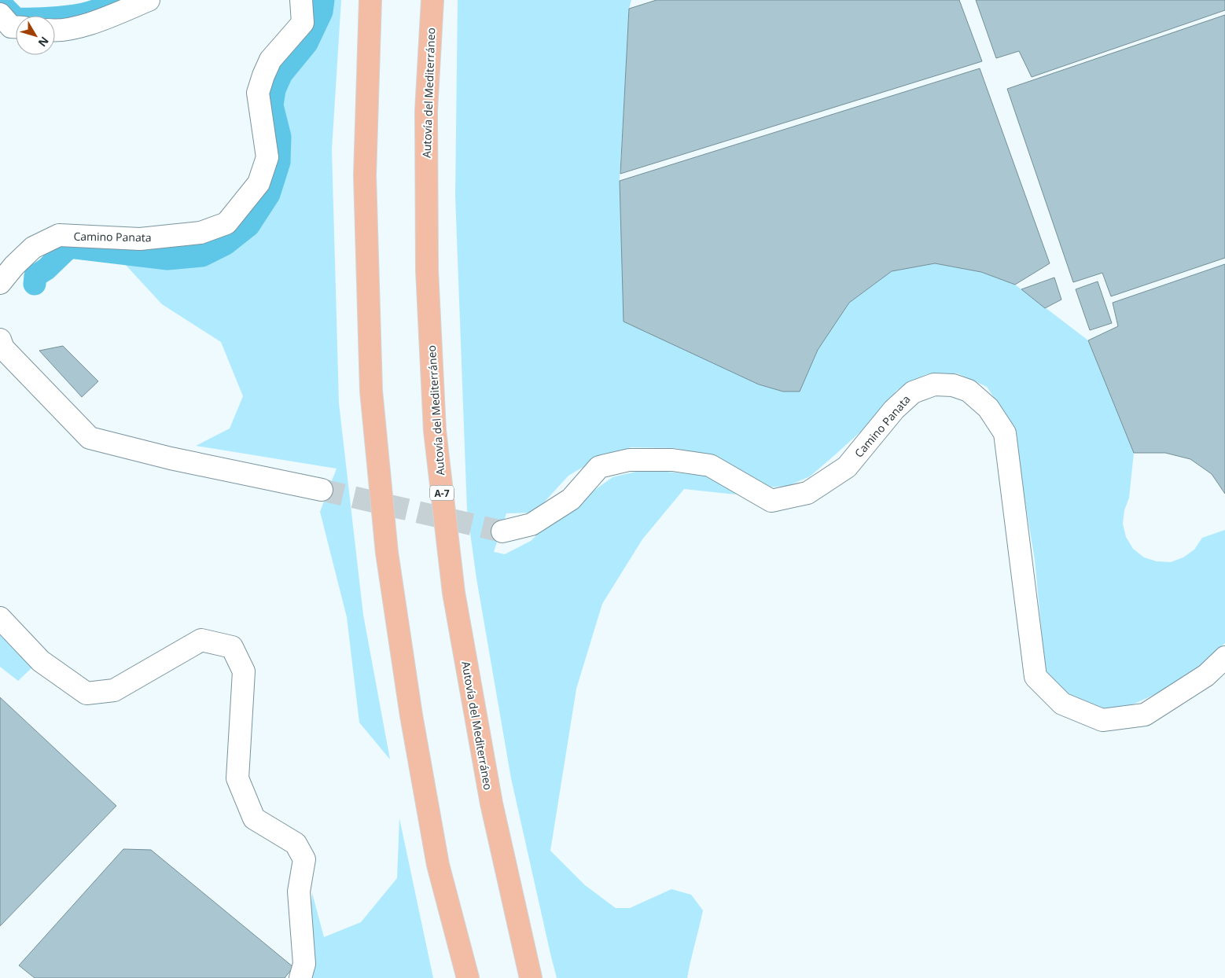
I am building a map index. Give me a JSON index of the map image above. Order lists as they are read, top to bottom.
{
  "streets": {
    "highway": ["Autovía del Mediterráneo", "A-7"],
    "street": ["Camino Panata"]
  },
  "north": "bottom right"
}
